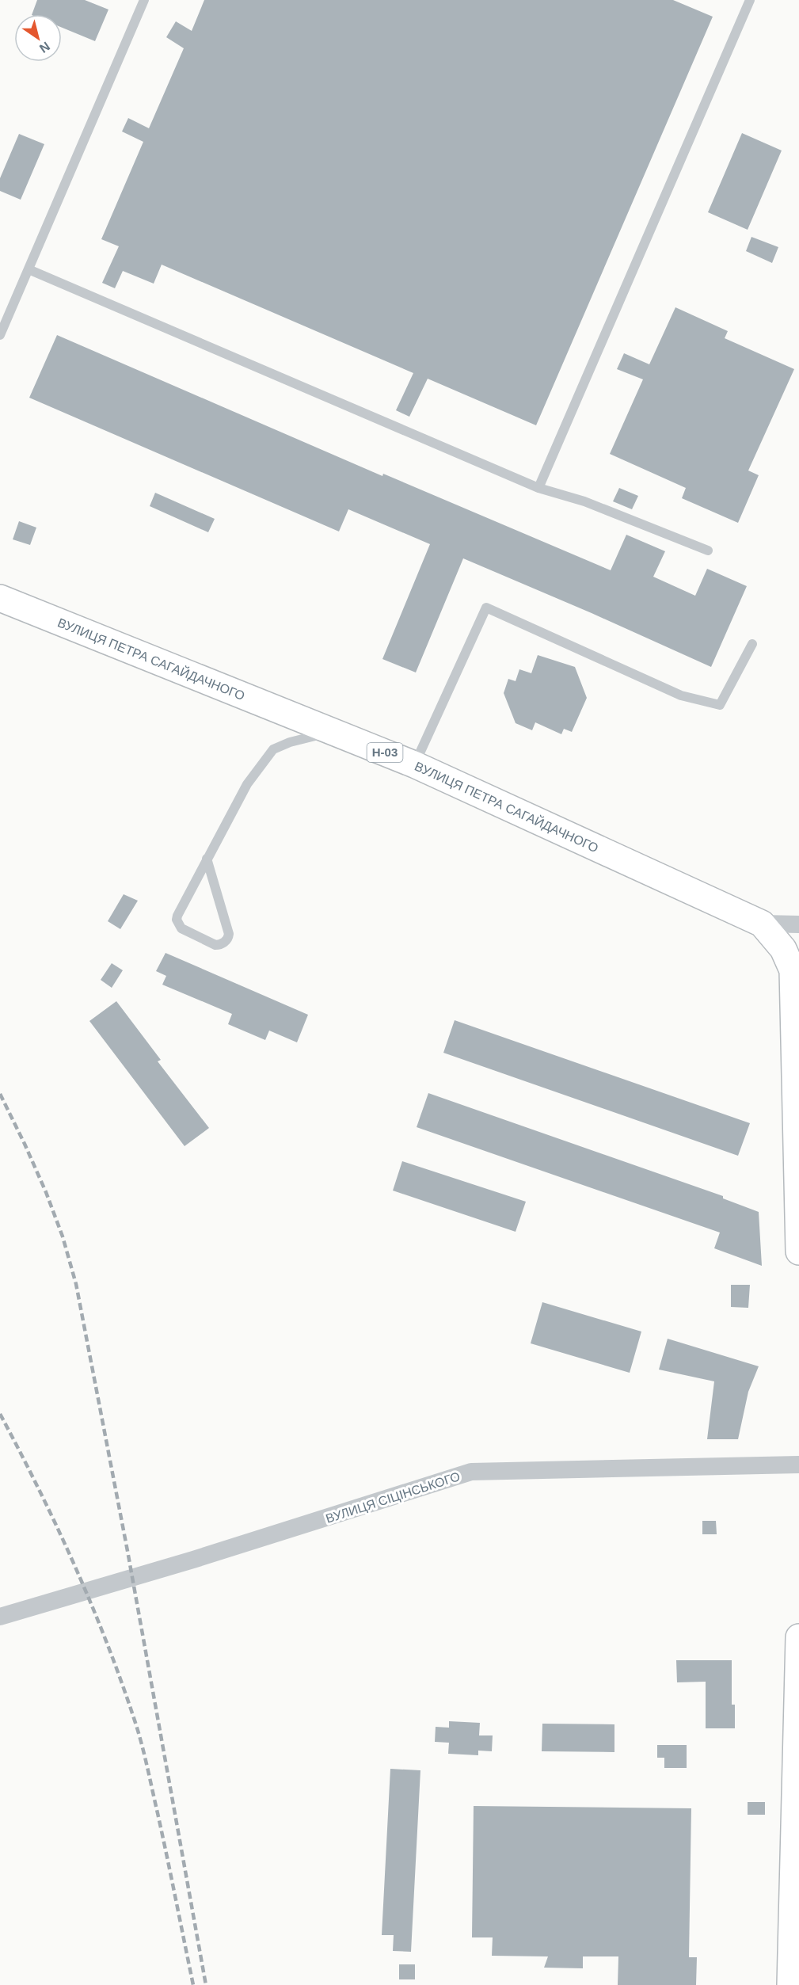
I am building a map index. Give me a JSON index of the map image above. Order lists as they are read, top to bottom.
{
  "streets": {
    "main road": ["ВУЛИЦЯ ПЕТРА САГАЙДАЧНОГО", "Н-03"],
    "street": ["ВУЛИЦЯ СІЦІНСЬКОГО"]
  },
  "crossings": [
    ["ВУЛИЦЯ ПЕТРА САГАЙДАЧНОГО", "Н-03"]
  ],
  "north": "bottom right"
}
